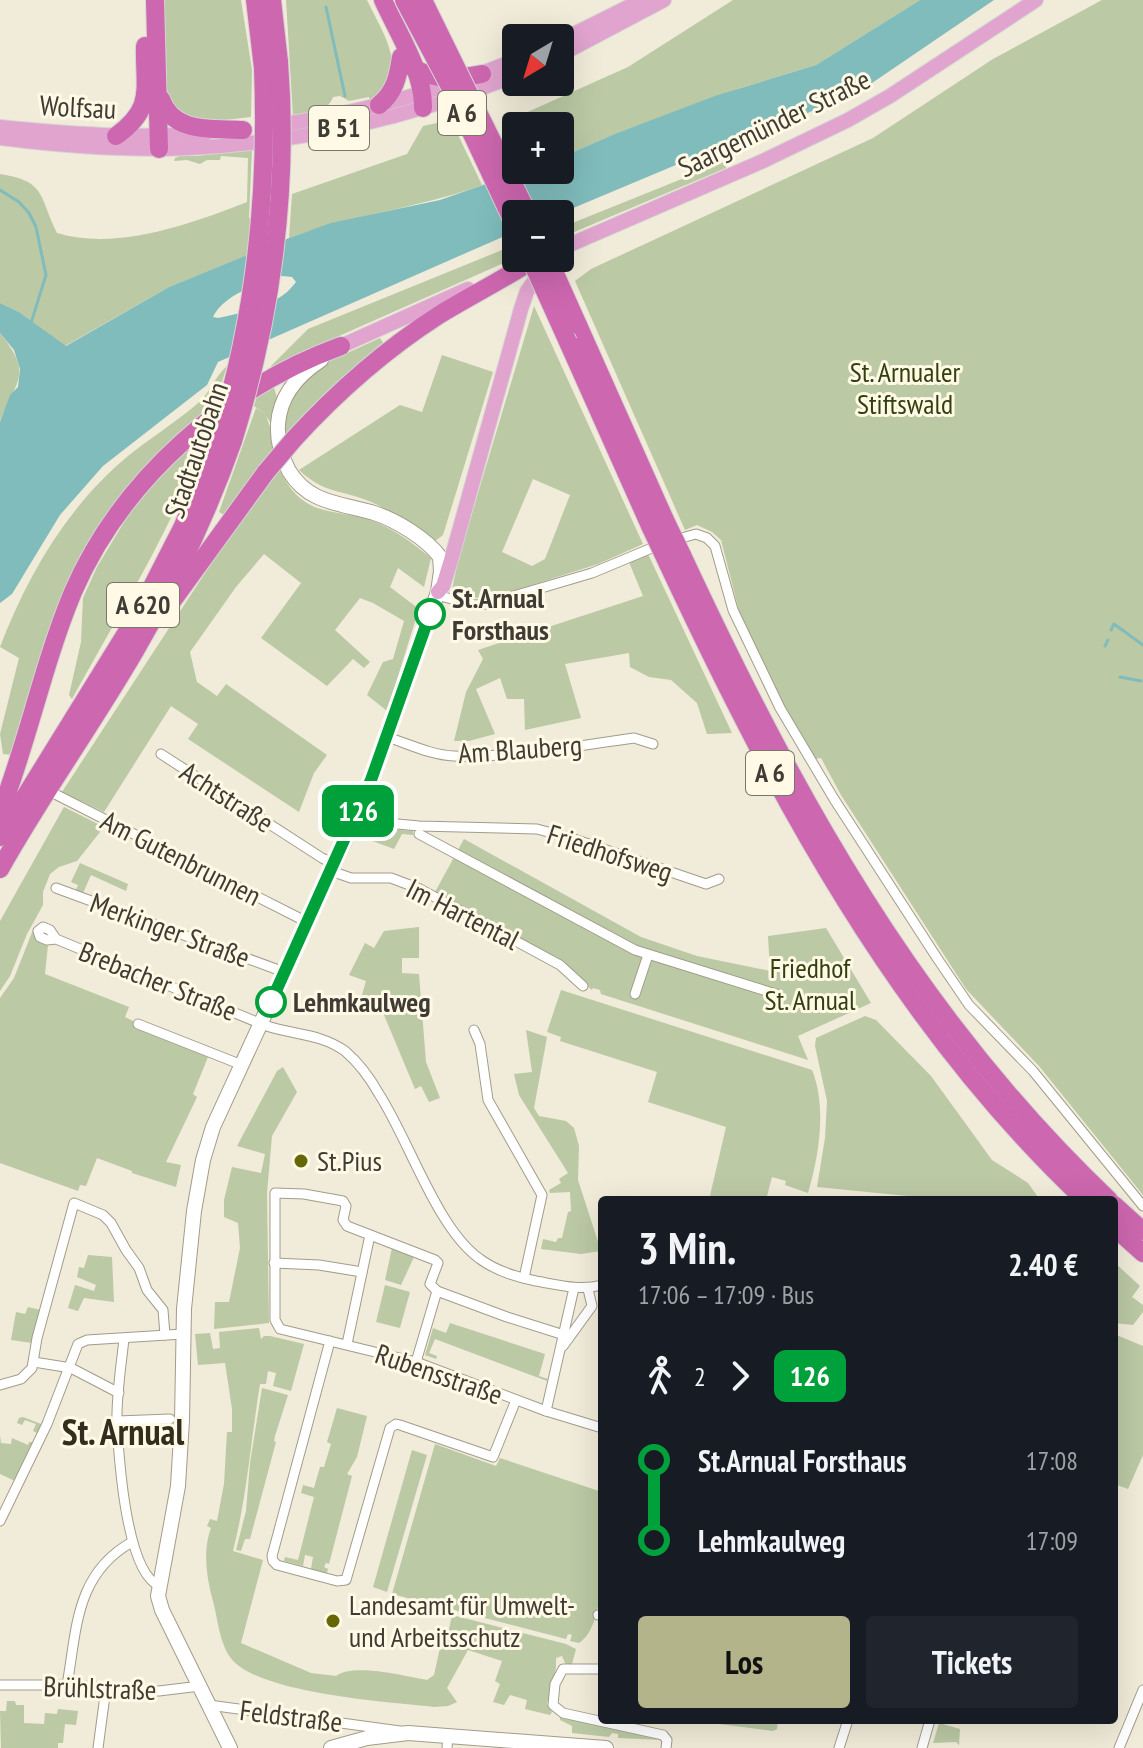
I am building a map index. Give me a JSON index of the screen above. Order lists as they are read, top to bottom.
{
  "streets": {
    "highway": ["A 6", "Stadtautobahn", "A 620"],
    "main road": ["Wolfsau", "Saargemünder Straße", "B 51"],
    "street": [
      "Am Blauberg",
      "Achtstraße",
      "Friedhofsweg",
      "Am Gutenbrunnen",
      "Im Hartental",
      "Merkinger Straße",
      "Brebacher Straße",
      "Rubensstraße",
      "Brühlstraße",
      "Feldstraße"
    ]
  },
  "crossings": [
    ["Wolfsau", "B 51"],
    ["Achtstraße", "Im Hartental"]
  ],
  "districts": ["St. Arnual"],
  "parks": ["St. Arnualer Stiftswald", "Friedhof St. Arnual"],
  "places": [
    "St.Arnual Forsthaus",
    "Lehmkaulweg",
    "St.Pius",
    "Landesamt für Umwelt- und Arbeitsschutz"
  ],
  "lines": ["bus line 126"],
  "north": "bottom left",
  "page": {
    "on_map": "126",
    "map_buttons": ["+", "−"],
    "heading": ["3 Min.", "17:06 – 17:09 · Bus", "2.40 €"],
    "legs": ["2", "126"],
    "list": [
      {
        "name": "St.Arnual Forsthaus",
        "value": "17:08"
      },
      {
        "name": "Lehmkaulweg",
        "value": "17:09"
      }
    ],
    "buttons": ["Los", "Tickets"]
  }
}
